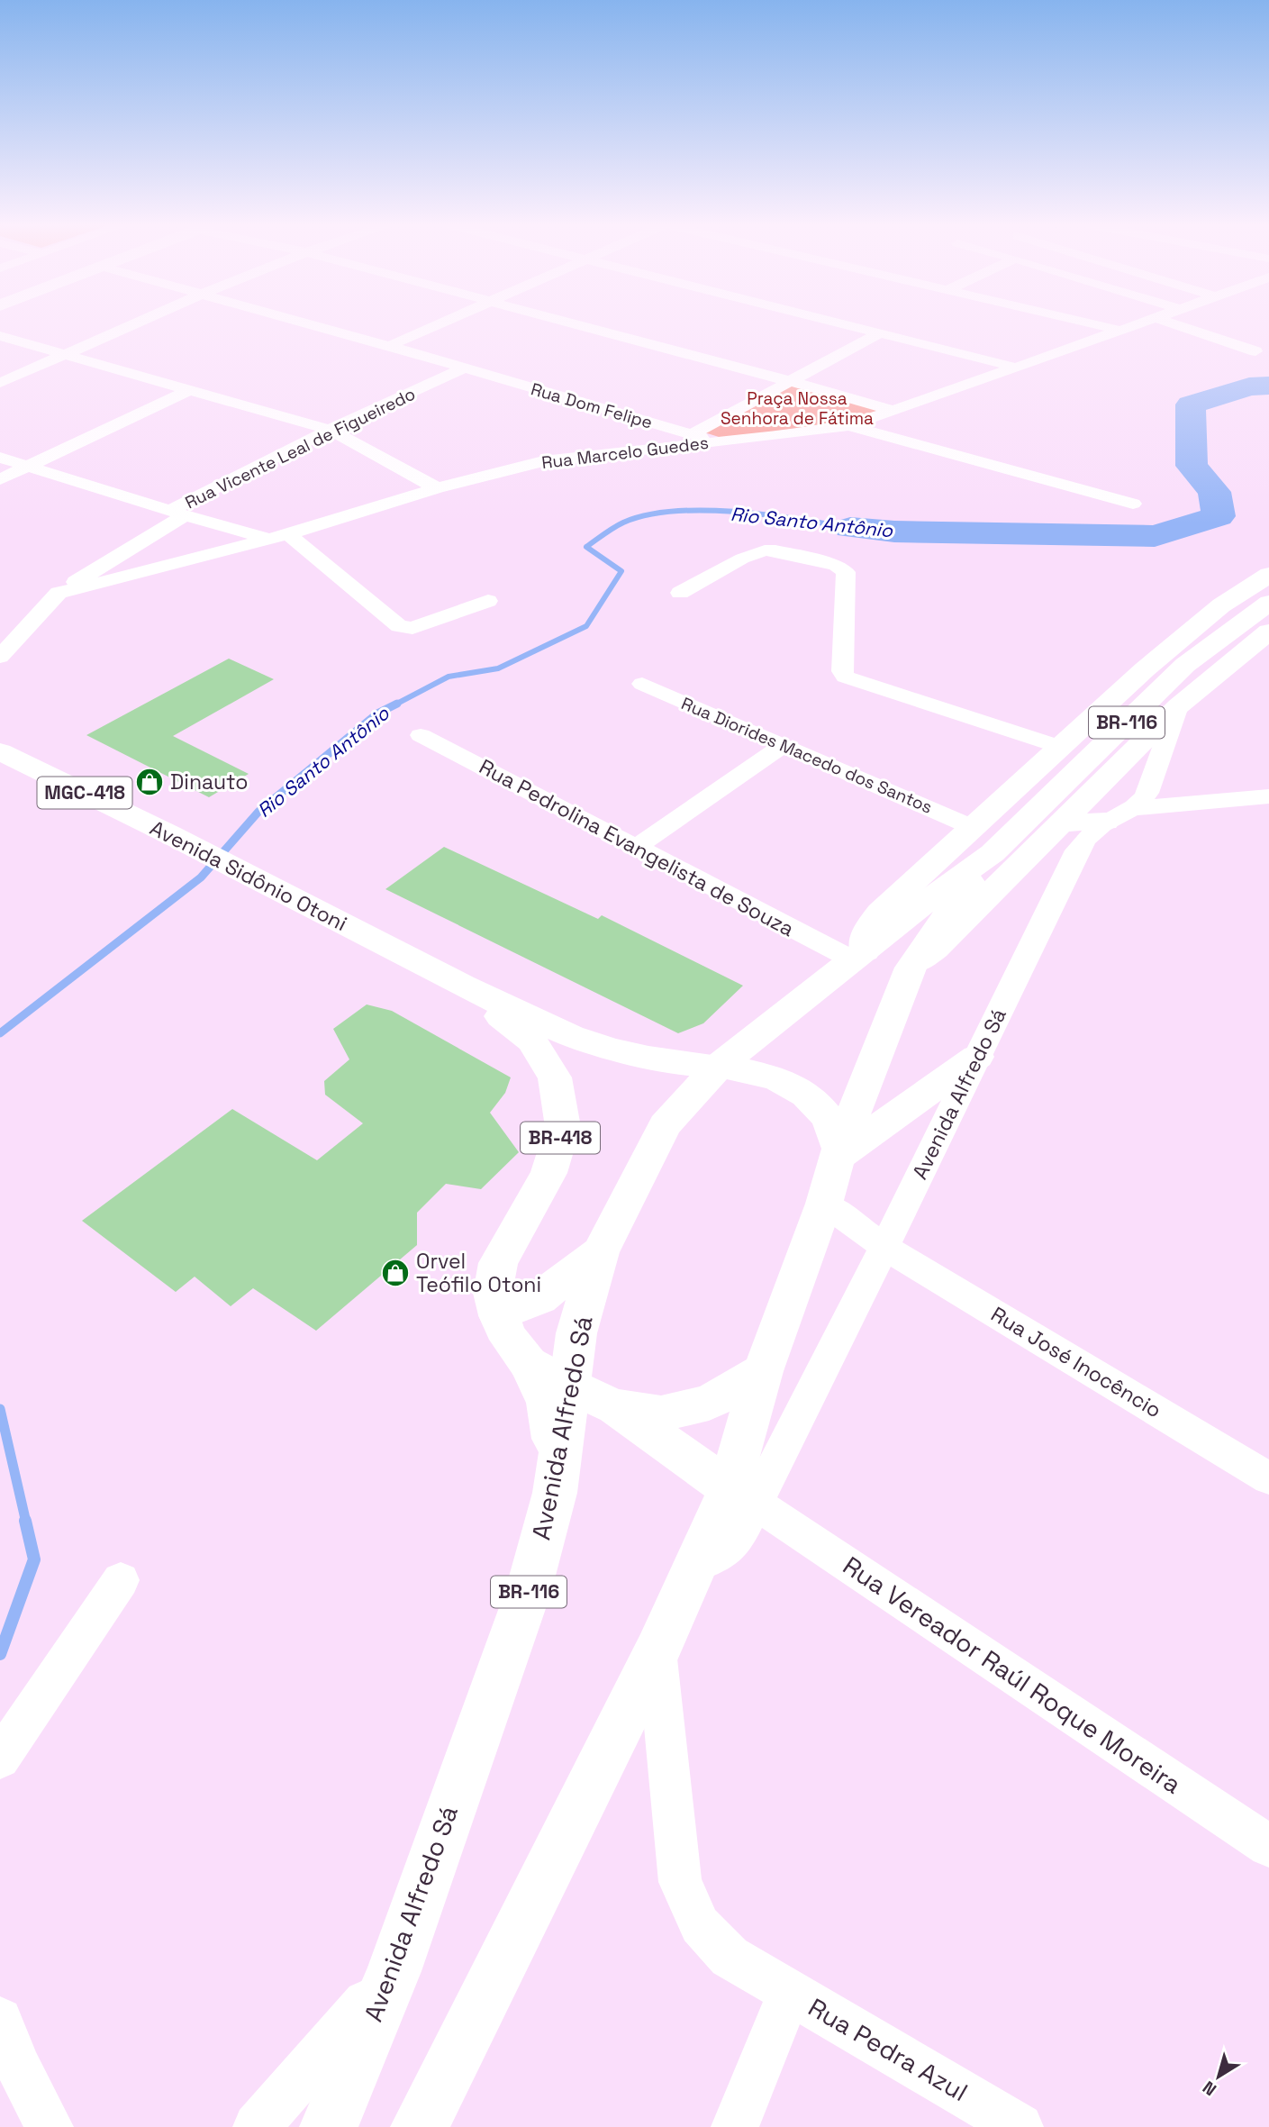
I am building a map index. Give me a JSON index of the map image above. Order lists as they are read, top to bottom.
{
  "streets": {
    "main road": [
      "BR-116",
      "MGC-418",
      "Avenida Sidônio Otoni",
      "Avenida Alfredo Sá",
      "BR-418"
    ],
    "street": [
      "Rua Dom Felipe",
      "Rua Vicente Leal de Figueiredo",
      "Rua Marcelo Guedes",
      "Rua Diorides Macedo dos Santos",
      "Rua Pedrolina Evangelista de Souza",
      "Rua José Inocêncio",
      "Rua Vereador Raúl Roque Moreira",
      "Rua Pedra Azul"
    ]
  },
  "crossings": [
    ["Rua Dom Felipe", "Rua Vicente Leal de Figueiredo"],
    ["Rua Dom Felipe", "Rua Marcelo Guedes"],
    ["Rua Vicente Leal de Figueiredo", "Rua Marcelo Guedes"],
    ["BR-116", "Avenida Alfredo Sá"],
    ["Rua Pedrolina Evangelista de Souza", "Avenida Alfredo Sá"],
    ["Avenida Sidônio Otoni", "BR-418"],
    ["Avenida Alfredo Sá", "BR-418"],
    ["Avenida Alfredo Sá", "Rua José Inocêncio"],
    ["Avenida Alfredo Sá", "Rua Vereador Raúl Roque Moreira"],
    ["Avenida Alfredo Sá", "Rua Pedra Azul"]
  ],
  "water": ["Rio Santo Antônio"],
  "parks": ["Praça Nossa Senhora de Fátima"],
  "places": {
    "shop": ["Dinauto", "Orvel Teófilo Otoni"]
  },
  "north": "bottom left"
}
